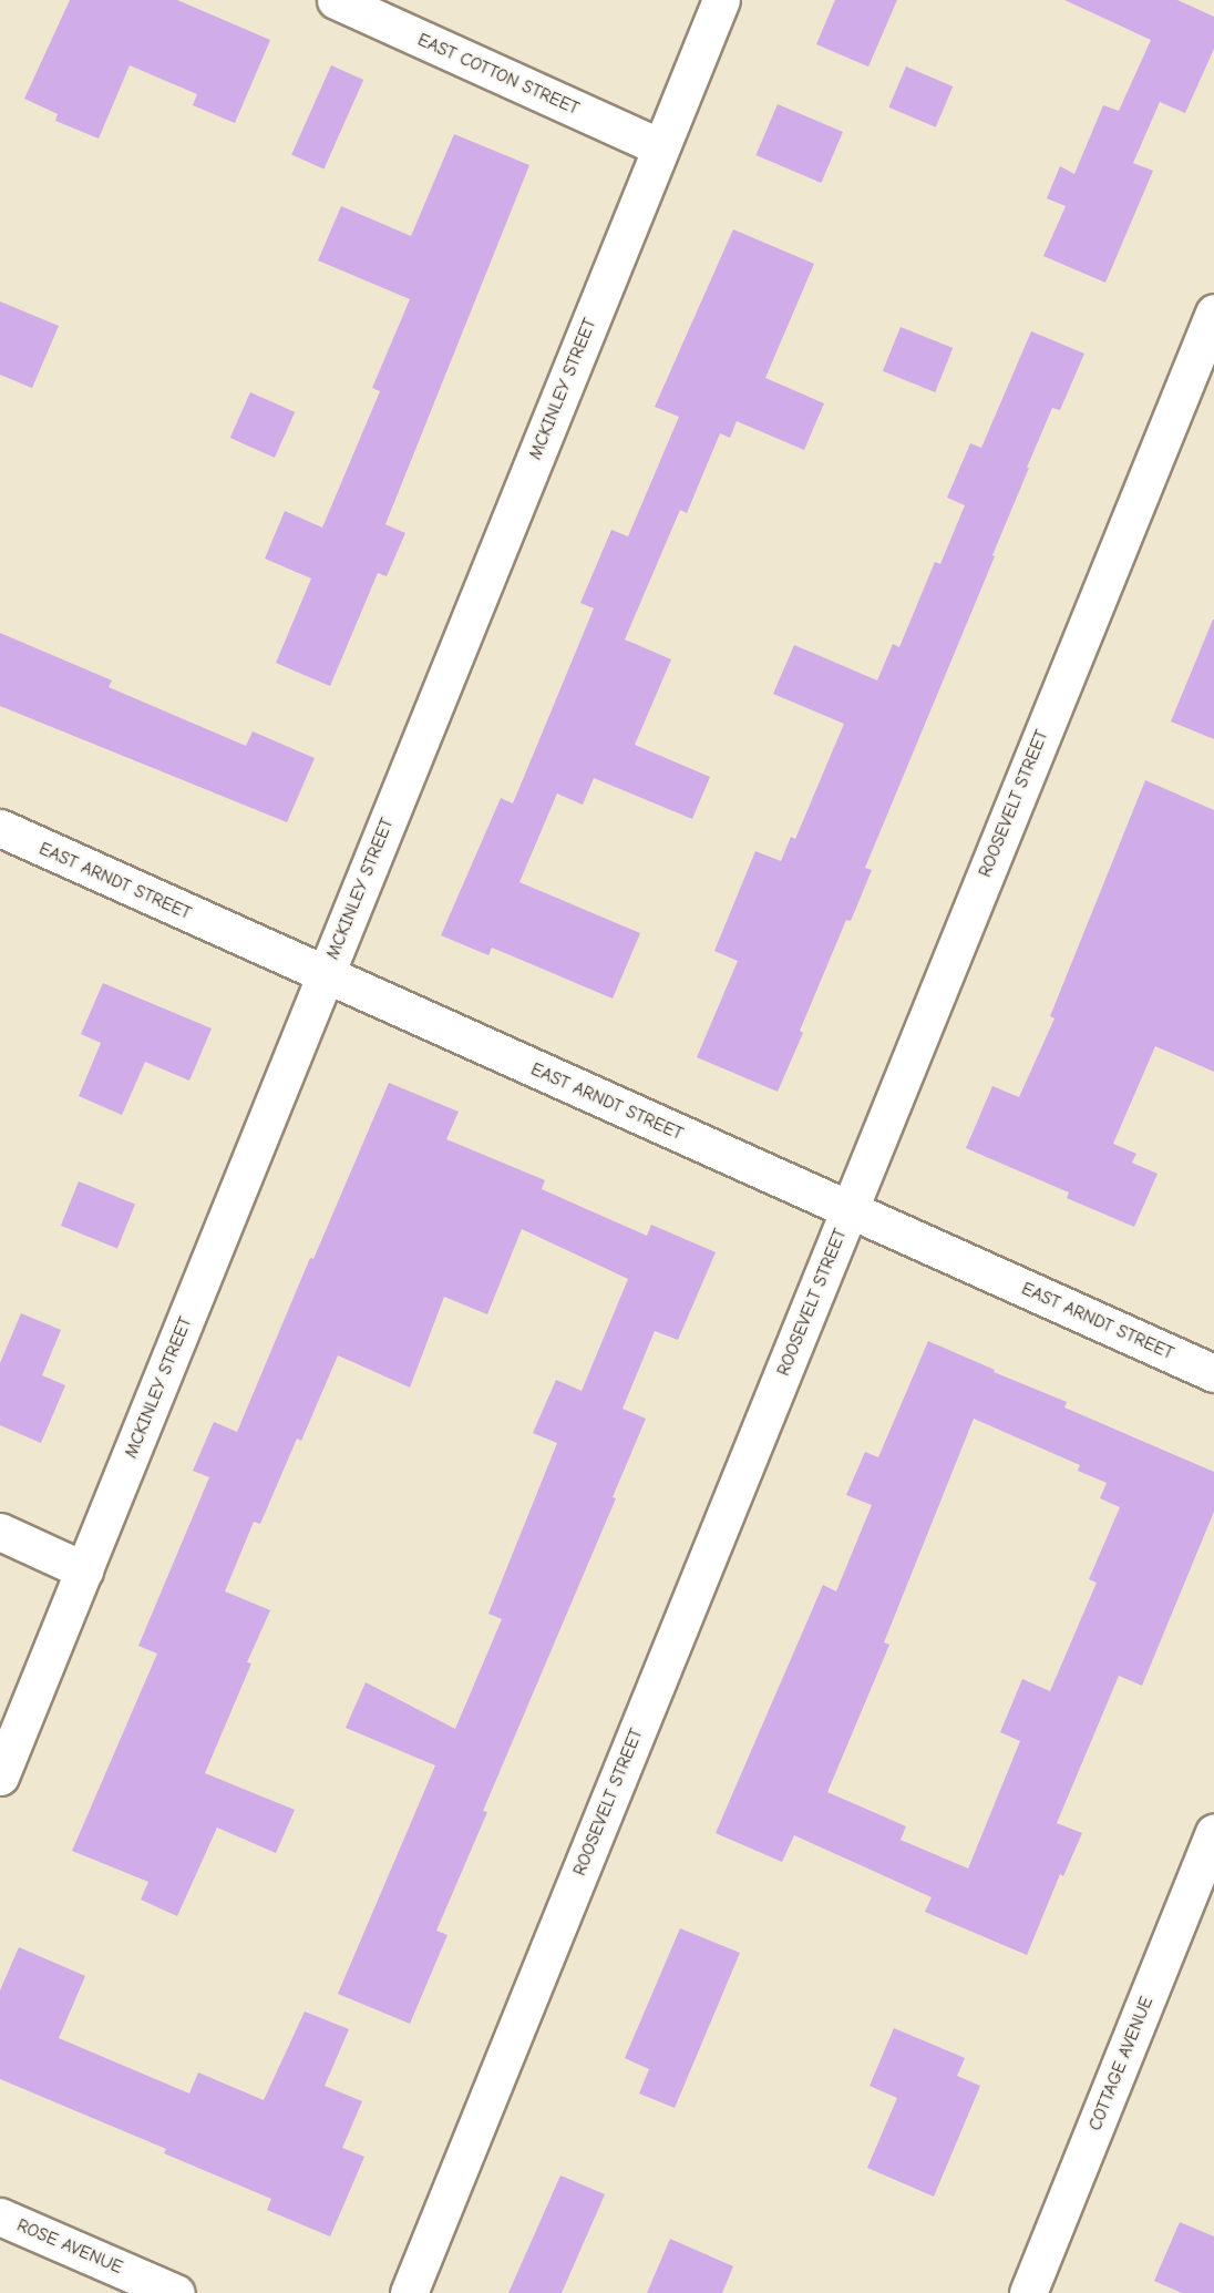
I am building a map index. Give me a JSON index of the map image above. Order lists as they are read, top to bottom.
{
  "streets": {
    "street": [
      "EAST COTTON STREET",
      "MCKINLEY STREET",
      "ROOSEVELT STREET",
      "EAST ARNDT STREET",
      "COTTAGE AVENUE",
      "ROSE AVENUE"
    ]
  },
  "crossings": [
    ["EAST COTTON STREET", "MCKINLEY STREET"],
    ["MCKINLEY STREET", "EAST ARNDT STREET"],
    ["ROOSEVELT STREET", "EAST ARNDT STREET"]
  ]
}
